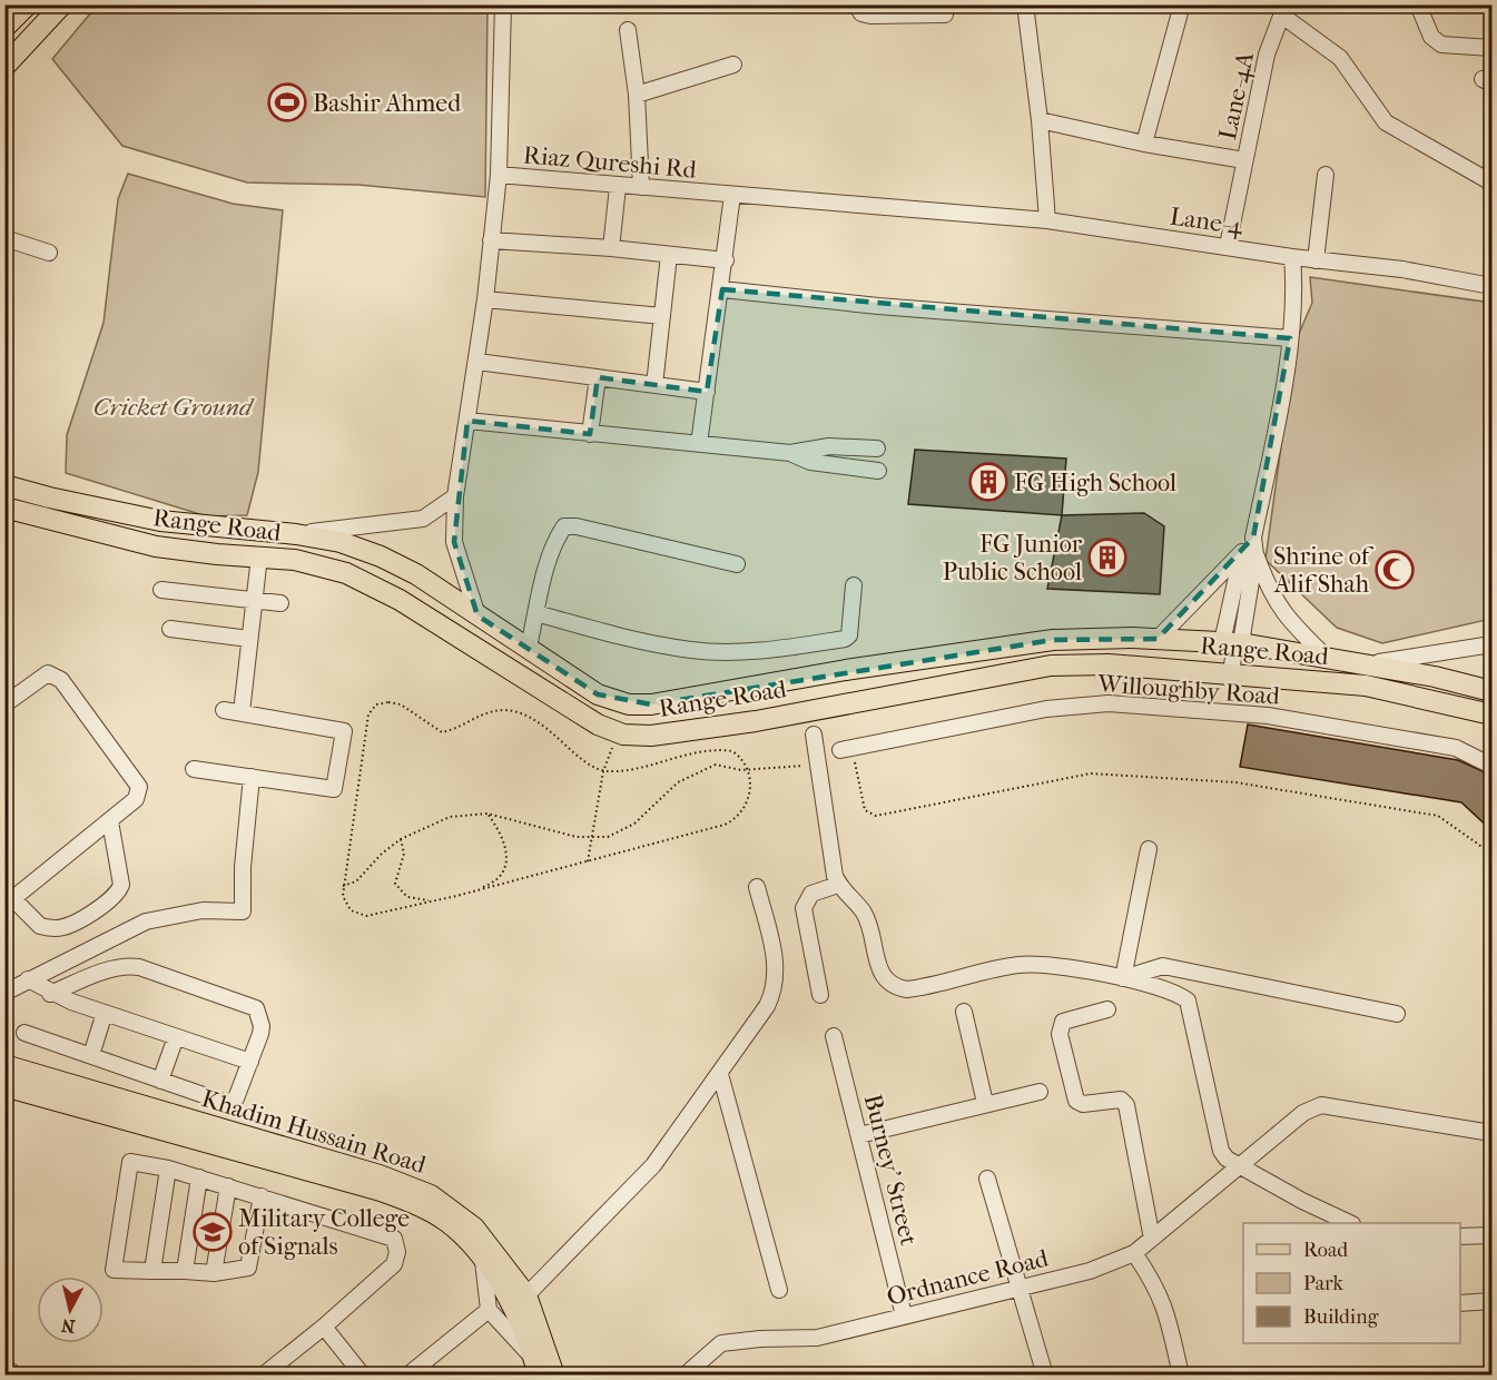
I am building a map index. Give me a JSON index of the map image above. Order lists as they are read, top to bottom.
{
  "streets": {
    "main road": ["Range Road", "Khadim Hussain Road"],
    "street": [
      "Lane-4A",
      "Riaz Qureshi Rd",
      "Lane-4",
      "Willoughby Road",
      "Burney' Street",
      "Ordnance Road"
    ]
  },
  "crossings": [
    ["Lane-4A", "Lane-4"],
    ["Riaz Qureshi Rd", "Lane-4"],
    ["Burney' Street", "Ordnance Road"]
  ],
  "parks": ["Cricket Ground"],
  "places": {
    "sports": ["Bashir Ahmed"],
    "building": ["FG High School", "FG Junior Public School"],
    "mosque": ["Shrine of Alif Shah"],
    "school or university": ["Military College of Signals"]
  },
  "legend": ["Road", "Park", "Building"],
  "north": "bottom"
}
